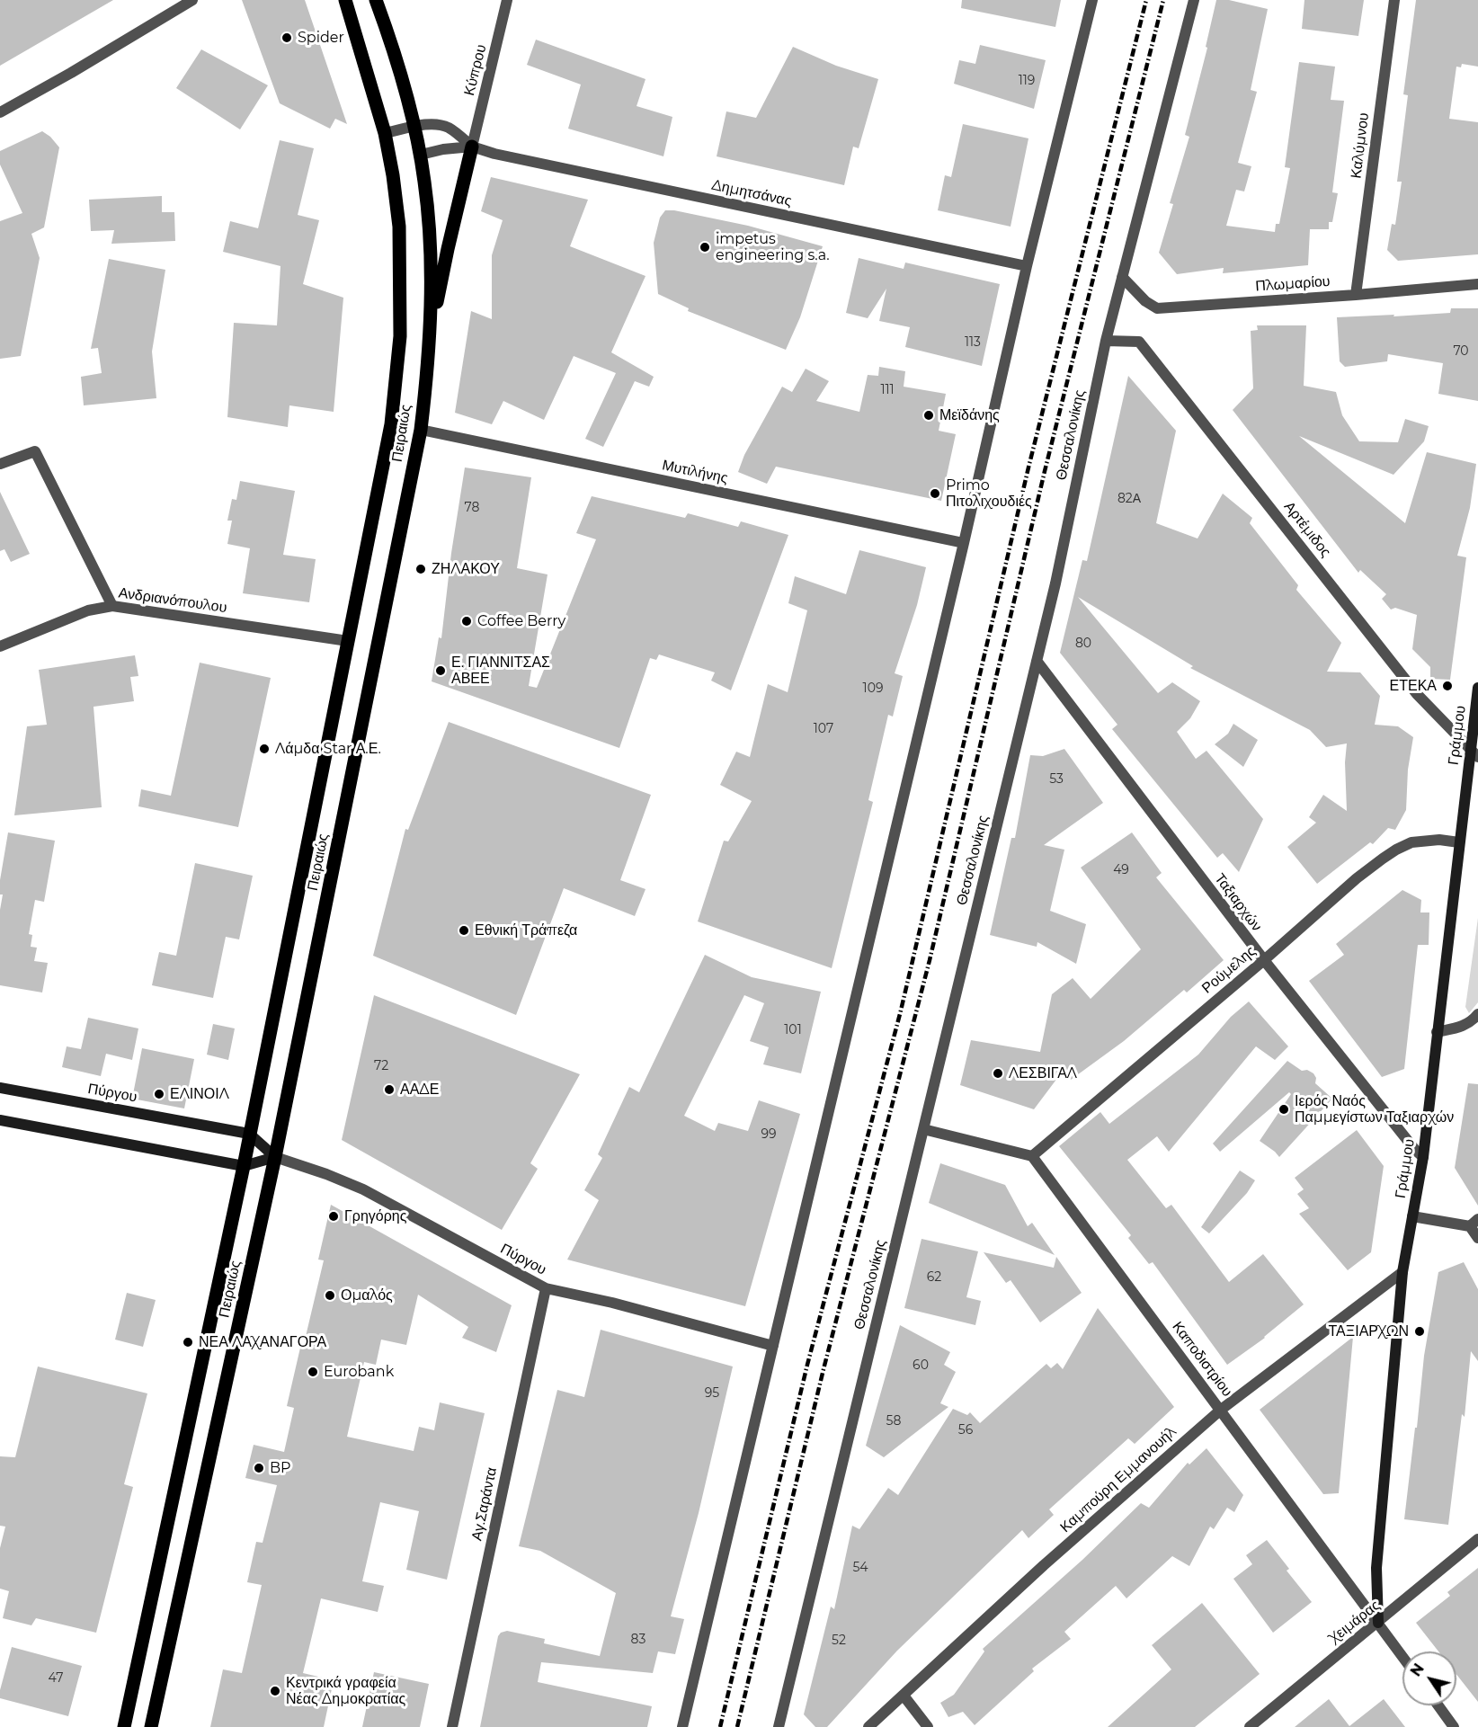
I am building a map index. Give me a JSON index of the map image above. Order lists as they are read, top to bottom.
{
  "streets": {
    "main road": ["Πειραιώς"],
    "street": [
      "Κύπρου",
      "Καλύμνου",
      "Δημητσάνας",
      "Πλωμαρίου",
      "Θεσσαλονίκης",
      "Μυτιλήνης",
      "Αρτέμιδος",
      "Ανδριανόπουλου",
      "Γράμμου",
      "Ταξιαρχών",
      "Ρούμελης",
      "Πύργου",
      "Καποδιστρίου",
      "Καμπούρη Εμμανουήλ",
      "Αγ.Σαράντα",
      "Χειμάρας"
    ]
  },
  "crossings": [
    ["Κύπρου", "Δημητσάνας"],
    ["Καλύμνου", "Πλωμαρίου"],
    ["Δημητσάνας", "Πειραιώς"],
    ["Πλωμαρίου", "Θεσσαλονίκης"],
    ["Πειραιώς", "Μυτιλήνης"],
    ["Πειραιώς", "Ανδριανόπουλου"],
    ["Πειραιώς", "Πύργου"],
    ["Θεσσαλονίκης", "Αρτέμιδος"],
    ["Θεσσαλονίκης", "Ταξιαρχών"],
    ["Αρτέμιδος", "Γράμμου"],
    ["Γράμμου", "Ταξιαρχών"],
    ["Γράμμου", "Ρούμελης"],
    ["Γράμμου", "Καποδιστρίου"],
    ["Γράμμου", "Καμπούρη Εμμανουήλ"],
    ["Γράμμου", "Χειμάρας"],
    ["Ταξιαρχών", "Ρούμελης"],
    ["Ρούμελης", "Καποδιστρίου"],
    ["Πύργου", "Αγ.Σαράντα"],
    ["Καποδιστρίου", "Καμπούρη Εμμανουήλ"],
    ["Καποδιστρίου", "Χειμάρας"]
  ],
  "places": [
    "Spider",
    "impetus engineering s.a.",
    "Μεϊδάνης",
    "Primo Πιτολιχουδιές",
    "ΖΗΛΑΚΟΥ",
    "Coffee Berry",
    "Ε. ΓΙΑΝΝΙΤΣΑΣ ΑΒΕΕ",
    "ΕΤΕΚΑ",
    "Λάμδα Star Α.Ε.",
    "Εθνική Τράπεζα",
    "ΛΕΣΒΙΓΑΛ",
    "ΑΑΔΕ",
    "ΕΛΙΝΟΙΛ",
    "Ιερός Ναός Παμμεγίστων Ταξιαρχών",
    "Γρηγόρης",
    "Ομαλός",
    "ΤΑΞΙΑΡΧΩΝ",
    "ΝΕΑ ΛΑΧΑΝΑΓΟΡΑ",
    "Eurobank",
    "BP",
    "Κεντρικά γραφεία Νέας Δημοκρατίας"
  ],
  "house_numbers": [
    "119",
    "113",
    "70",
    "111",
    "82Α",
    "78",
    "80",
    "109",
    "107",
    "53",
    "49",
    "101",
    "72",
    "99",
    "62",
    "60",
    "95",
    "58",
    "56",
    "54",
    "83",
    "52",
    "47"
  ],
  "north": "top left"
}
